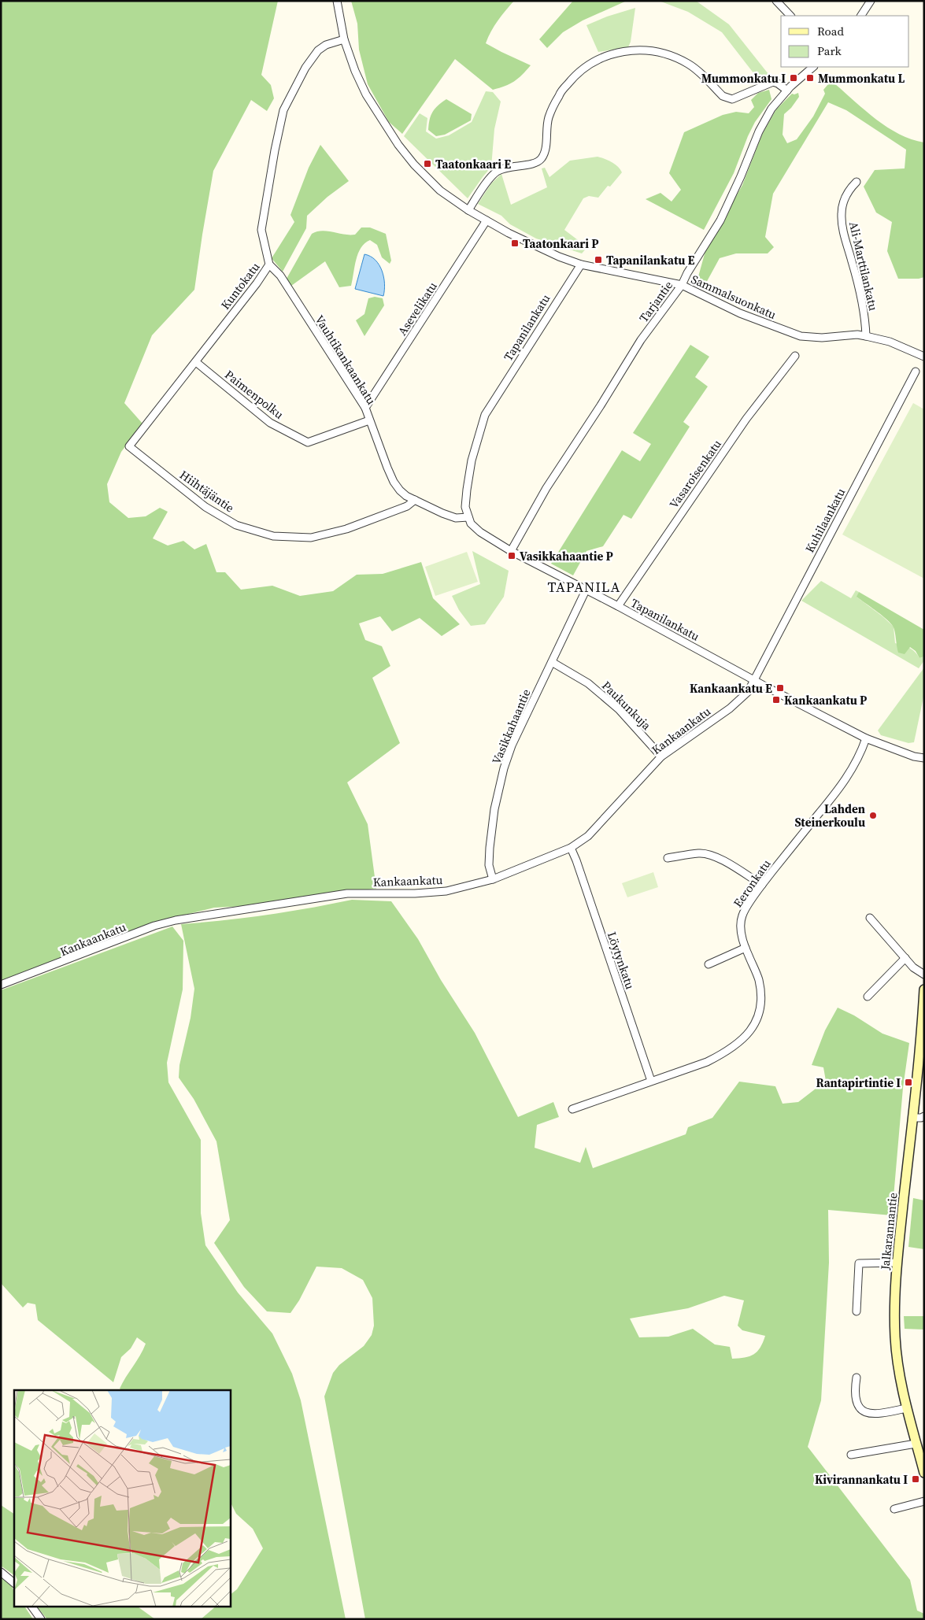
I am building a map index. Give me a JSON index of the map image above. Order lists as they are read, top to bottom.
{
  "streets": {
    "main road": ["Jalkarannantie"],
    "street": [
      "Ali-Marttilankatu",
      "Kuntokatu",
      "Sammalsuonkatu",
      "Tarjantie",
      "Asevelikatu",
      "Tapanilankatu",
      "Vauhtikankaankatu",
      "Paimenpolku",
      "Vasaroisenkatu",
      "Hiihtäjäntie",
      "Kuhilaankatu",
      "Paukunkuja",
      "Vasikkahaantie",
      "Kankaankatu",
      "Eeronkatu",
      "Löytynkatu"
    ]
  },
  "crossings": [
    ["Ali-Marttilankatu", "Sammalsuonkatu"],
    ["Kuntokatu", "Sammalsuonkatu"],
    ["Kuntokatu", "Vauhtikankaankatu"],
    ["Kuntokatu", "Paimenpolku"],
    ["Kuntokatu", "Hiihtäjäntie"],
    ["Sammalsuonkatu", "Tarjantie"],
    ["Sammalsuonkatu", "Asevelikatu"],
    ["Sammalsuonkatu", "Tapanilankatu"],
    ["Tarjantie", "Tapanilankatu"],
    ["Asevelikatu", "Vauhtikankaankatu"],
    ["Tapanilankatu", "Vauhtikankaankatu"],
    ["Tapanilankatu", "Vasaroisenkatu"],
    ["Tapanilankatu", "Kuhilaankatu"],
    ["Tapanilankatu", "Vasikkahaantie"],
    ["Tapanilankatu", "Kankaankatu"],
    ["Tapanilankatu", "Eeronkatu"],
    ["Vauhtikankaankatu", "Paimenpolku"],
    ["Vauhtikankaankatu", "Hiihtäjäntie"],
    ["Kuhilaankatu", "Kankaankatu"],
    ["Paukunkuja", "Vasikkahaantie"],
    ["Paukunkuja", "Kankaankatu"],
    ["Vasikkahaantie", "Kankaankatu"],
    ["Kankaankatu", "Löytynkatu"],
    ["Eeronkatu", "Löytynkatu"]
  ],
  "districts": ["TAPANILA"],
  "places": {
    "transit": [
      "Mummonkatu I",
      "Mummonkatu L",
      "Taatonkaari E",
      "Taatonkaari P",
      "Tapanilankatu E",
      "Vasikkahaantie P",
      "Kankaankatu E",
      "Kankaankatu P",
      "Rantapirtintie I",
      "Kivirannankatu I"
    ],
    "other": ["Lahden Steinerkoulu"]
  },
  "legend": ["Road", "Park"]
}
